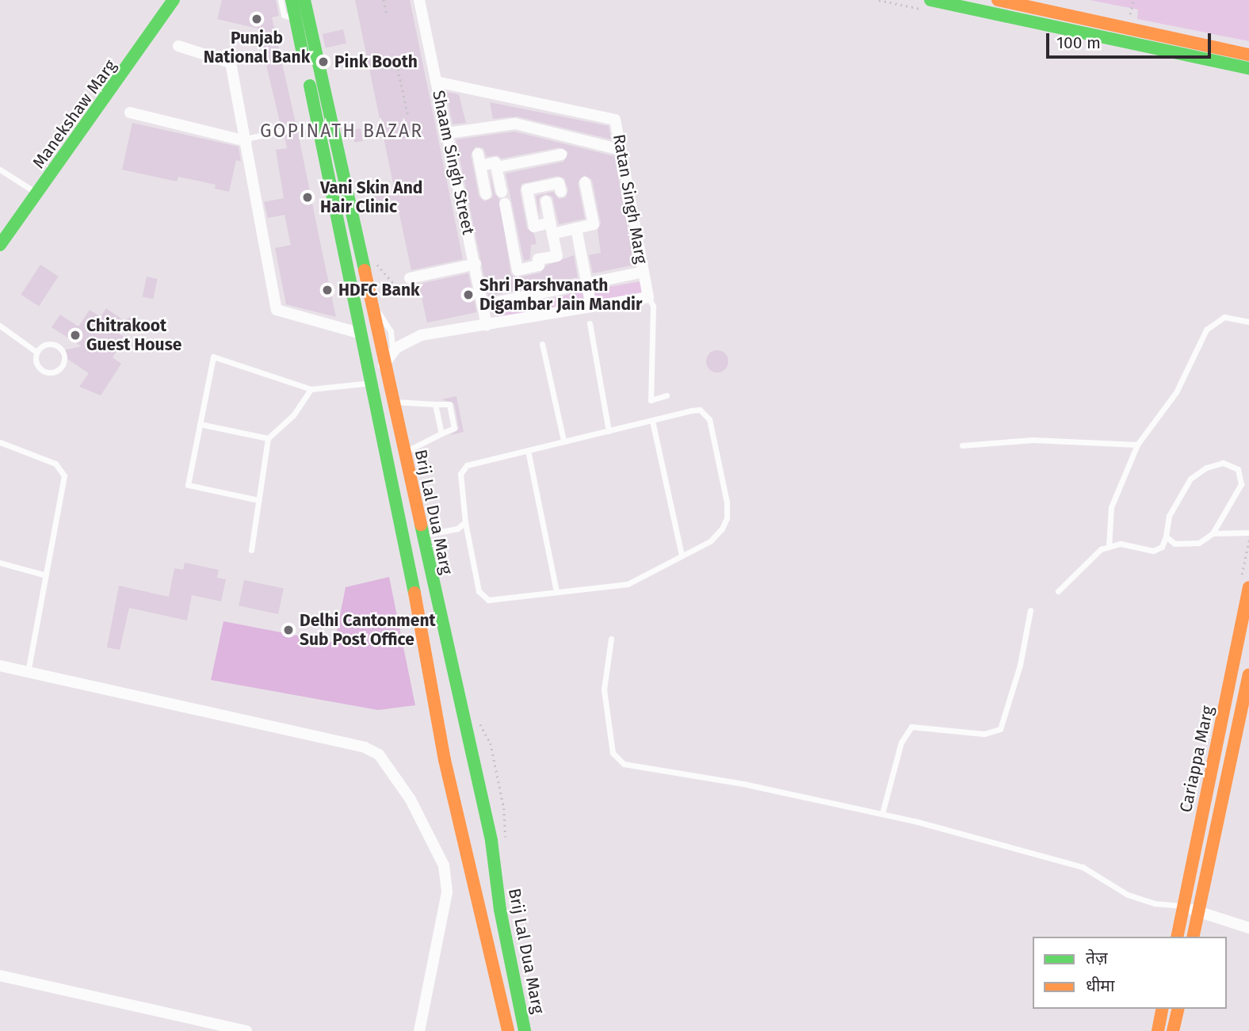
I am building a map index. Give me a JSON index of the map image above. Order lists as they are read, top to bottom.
{
  "streets": {
    "street": [
      "Manekshaw Marg",
      "Shaam Singh Street",
      "Ratan Singh Marg",
      "Brij Lal Dua Marg",
      "Cariappa Marg"
    ]
  },
  "crossings": [
    ["Shaam Singh Street", "Ratan Singh Marg"]
  ],
  "districts": ["GOPINATH BAZAR"],
  "places": [
    "Punjab National Bank",
    "Pink Booth",
    "Vani Skin And Hair Clinic",
    "HDFC Bank",
    "Shri Parshvanath Digambar Jain Mandir",
    "Chitrakoot Guest House",
    "Delhi Cantonment Sub Post Office"
  ],
  "legend": ["तेज़", "धीमा"],
  "scale_bar": "100 m"
}
